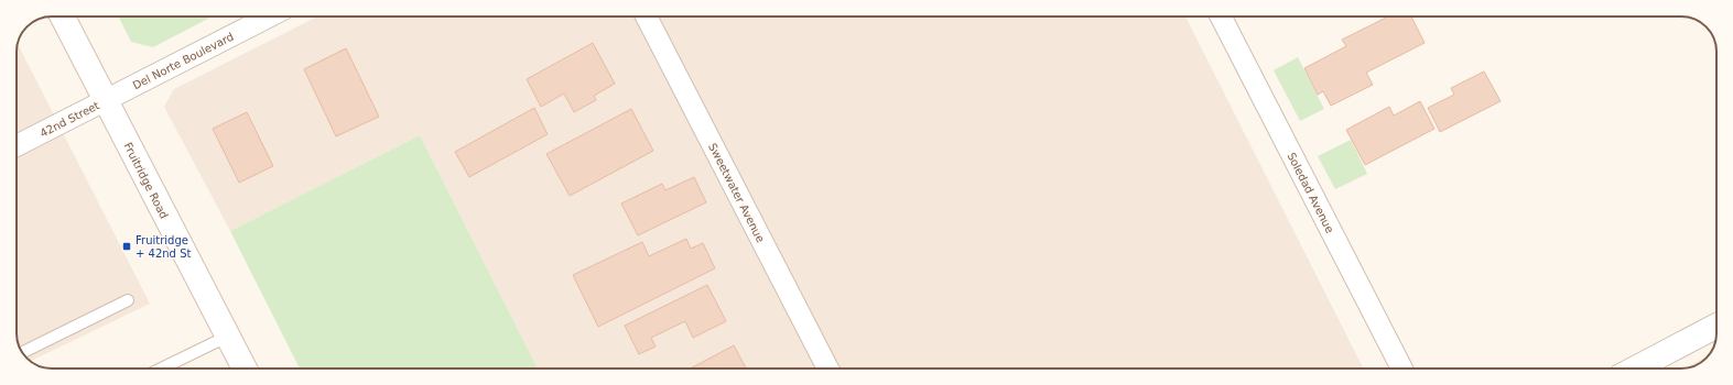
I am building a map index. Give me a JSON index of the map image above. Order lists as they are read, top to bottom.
{
  "streets": {
    "main road": ["Fruitridge Road"],
    "street": [
      "Del Norte Boulevard",
      "42nd Street",
      "Sweetwater Avenue",
      "Soledad Avenue"
    ]
  },
  "crossings": [
    ["Del Norte Boulevard", "42nd Street"],
    ["Del Norte Boulevard", "Fruitridge Road"],
    ["42nd Street", "Fruitridge Road"]
  ],
  "places": {
    "transit": ["Fruitridge + 42nd St"]
  }
}
